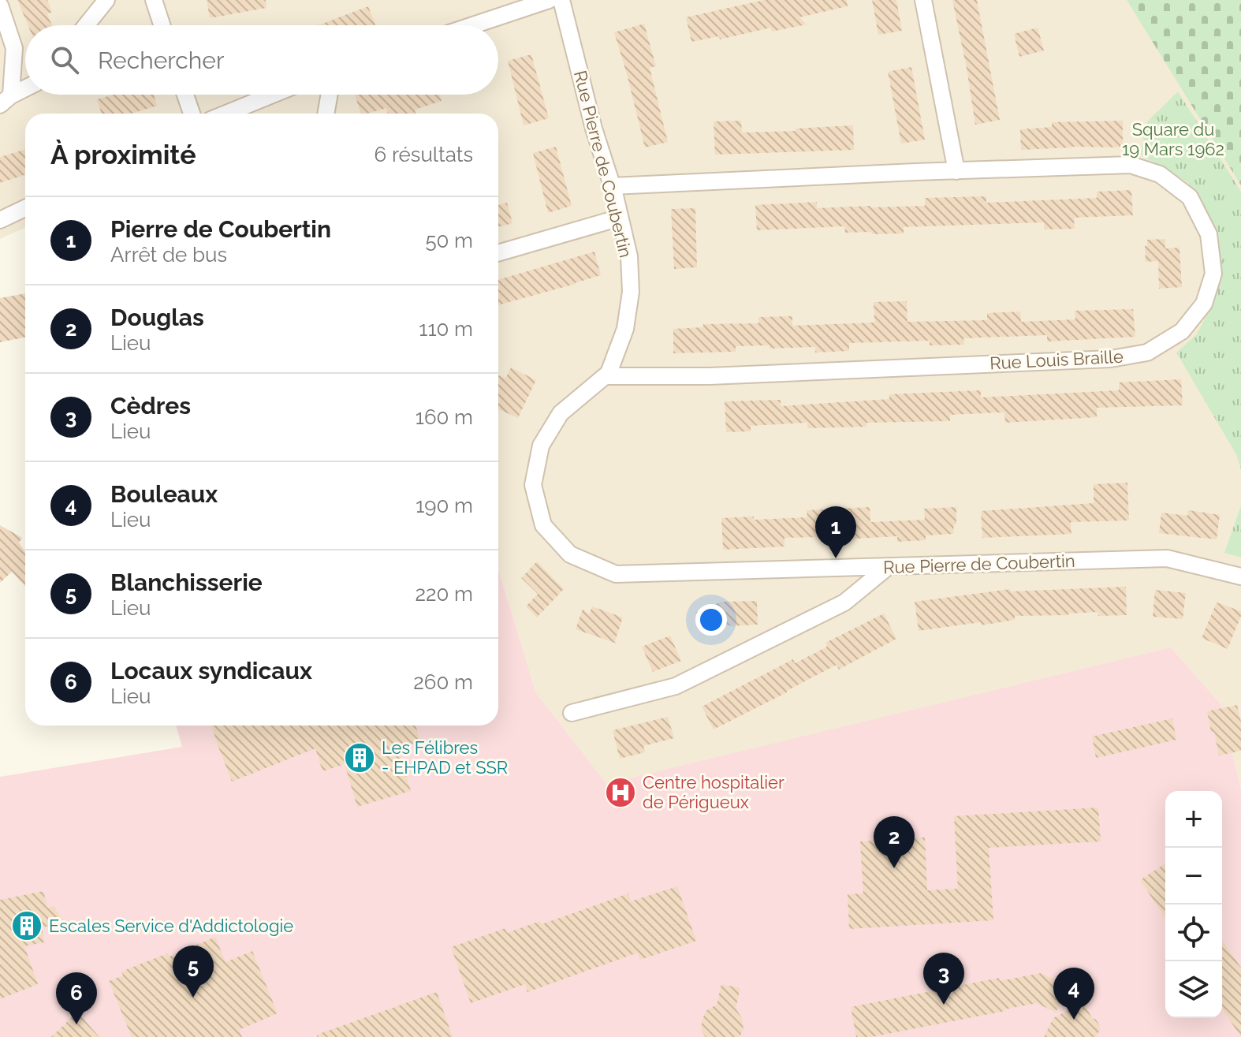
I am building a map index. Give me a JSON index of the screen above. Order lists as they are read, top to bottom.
{
  "streets": {
    "street": ["Rue Pierre de Coubertin", "Rue Louis Braille"]
  },
  "crossings": [
    ["Rue Pierre de Coubertin", "Rue Louis Braille"]
  ],
  "parks": ["Square du 19 Mars 1962"],
  "places": {
    "building": ["Les Félibres - EHPAD et SSR", "Escales Service d'Addictologie"],
    "hospital": ["Centre hospitalier de Périgueux"]
  },
  "page": {
    "search": "Rechercher",
    "heading": ["À proximité", "6 résultats"],
    "list": [
      {
        "mark": "1",
        "name": "Pierre de Coubertin",
        "note": "Arrêt de bus",
        "value": "50 m"
      },
      {
        "mark": "2",
        "name": "Douglas",
        "note": "Lieu",
        "value": "110 m"
      },
      {
        "mark": "3",
        "name": "Cèdres",
        "note": "Lieu",
        "value": "160 m"
      },
      {
        "mark": "4",
        "name": "Bouleaux",
        "note": "Lieu",
        "value": "190 m"
      },
      {
        "mark": "5",
        "name": "Blanchisserie",
        "note": "Lieu",
        "value": "220 m"
      },
      {
        "mark": "6",
        "name": "Locaux syndicaux",
        "note": "Lieu",
        "value": "260 m"
      }
    ],
    "pins": [
      "1",
      "2",
      "5",
      "3",
      "4",
      "6"
    ],
    "map_buttons": ["+", "−"]
  }
}
